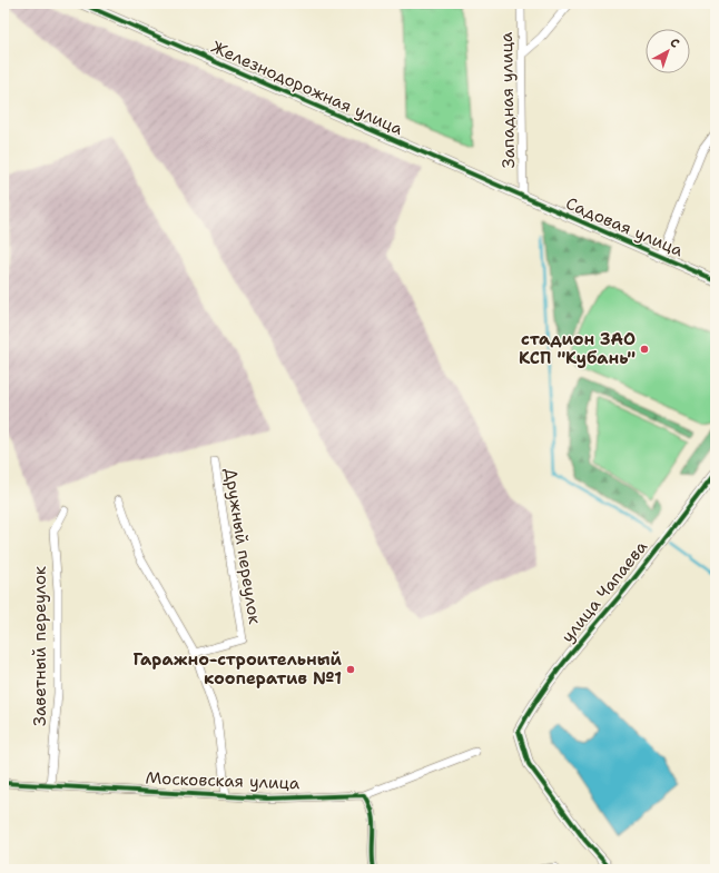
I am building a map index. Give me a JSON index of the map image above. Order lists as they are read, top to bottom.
{
  "streets": {
    "street": [
      "Железнодорожная улица",
      "Западная улица",
      "Садовая улица",
      "Дружный переулок",
      "улица Чапаева",
      "Заветный переулок",
      "Московская улица"
    ]
  },
  "crossings": [
    ["Железнодорожная улица", "Западная улица"],
    ["Железнодорожная улица", "Садовая улица"],
    ["Западная улица", "Садовая улица"],
    ["Заветный переулок", "Московская улица"]
  ],
  "places": ["стадион ЗАО КСП \"Кубань\"", "Гаражно-строительный кооператив №1"],
  "north": "top right"
}
